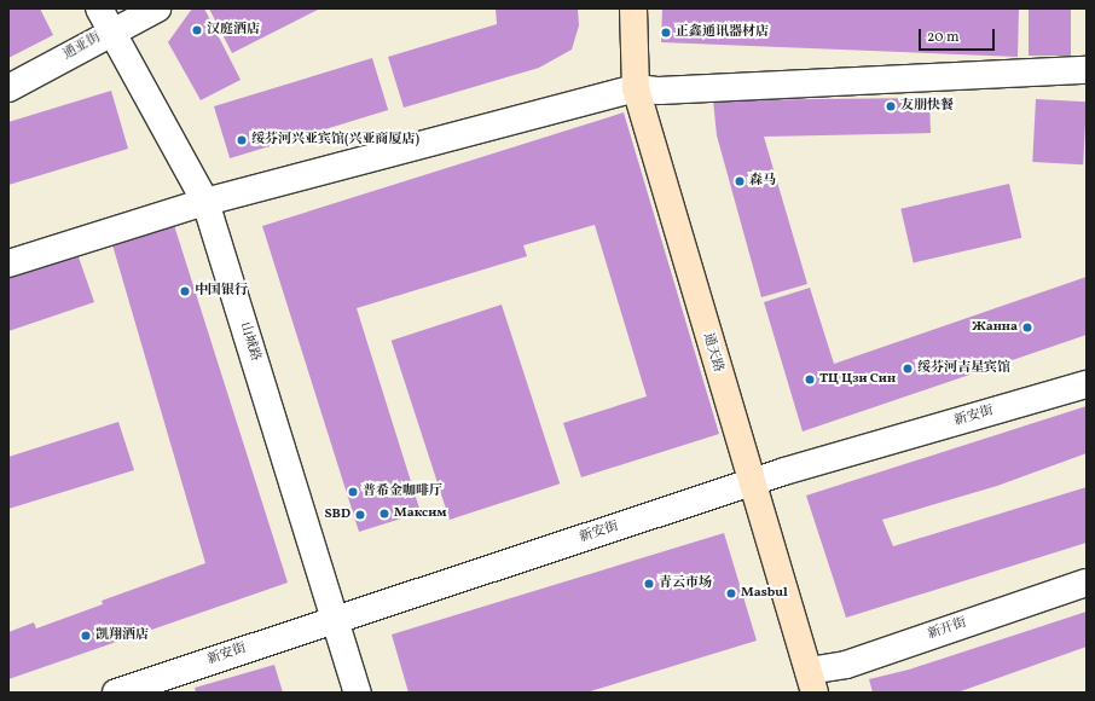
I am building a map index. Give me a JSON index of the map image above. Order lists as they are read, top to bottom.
{
  "streets": {
    "main road": ["通天路"],
    "street": [
      "通亚街",
      "山城路",
      "新安街",
      "新开街"
    ]
  },
  "crossings": [
    ["通亚街", "山城路"],
    ["山城路", "新安街"],
    ["通天路", "新安街"],
    ["通天路", "新开街"]
  ],
  "places": [
    "汉庭酒店",
    "正鑫通讯器材店",
    "友朋快餐",
    "绥芬河兴亚宾馆(兴亚商厦店)",
    "森马",
    "中国银行",
    "Жанна",
    "绥芬河吉星宾馆",
    "ТЦ Цзи Син",
    "普希金咖啡厅",
    "Максим",
    "SBD",
    "青云市场",
    "Masbul",
    "凯翔酒店"
  ],
  "scale_bar": "20 m"
}
